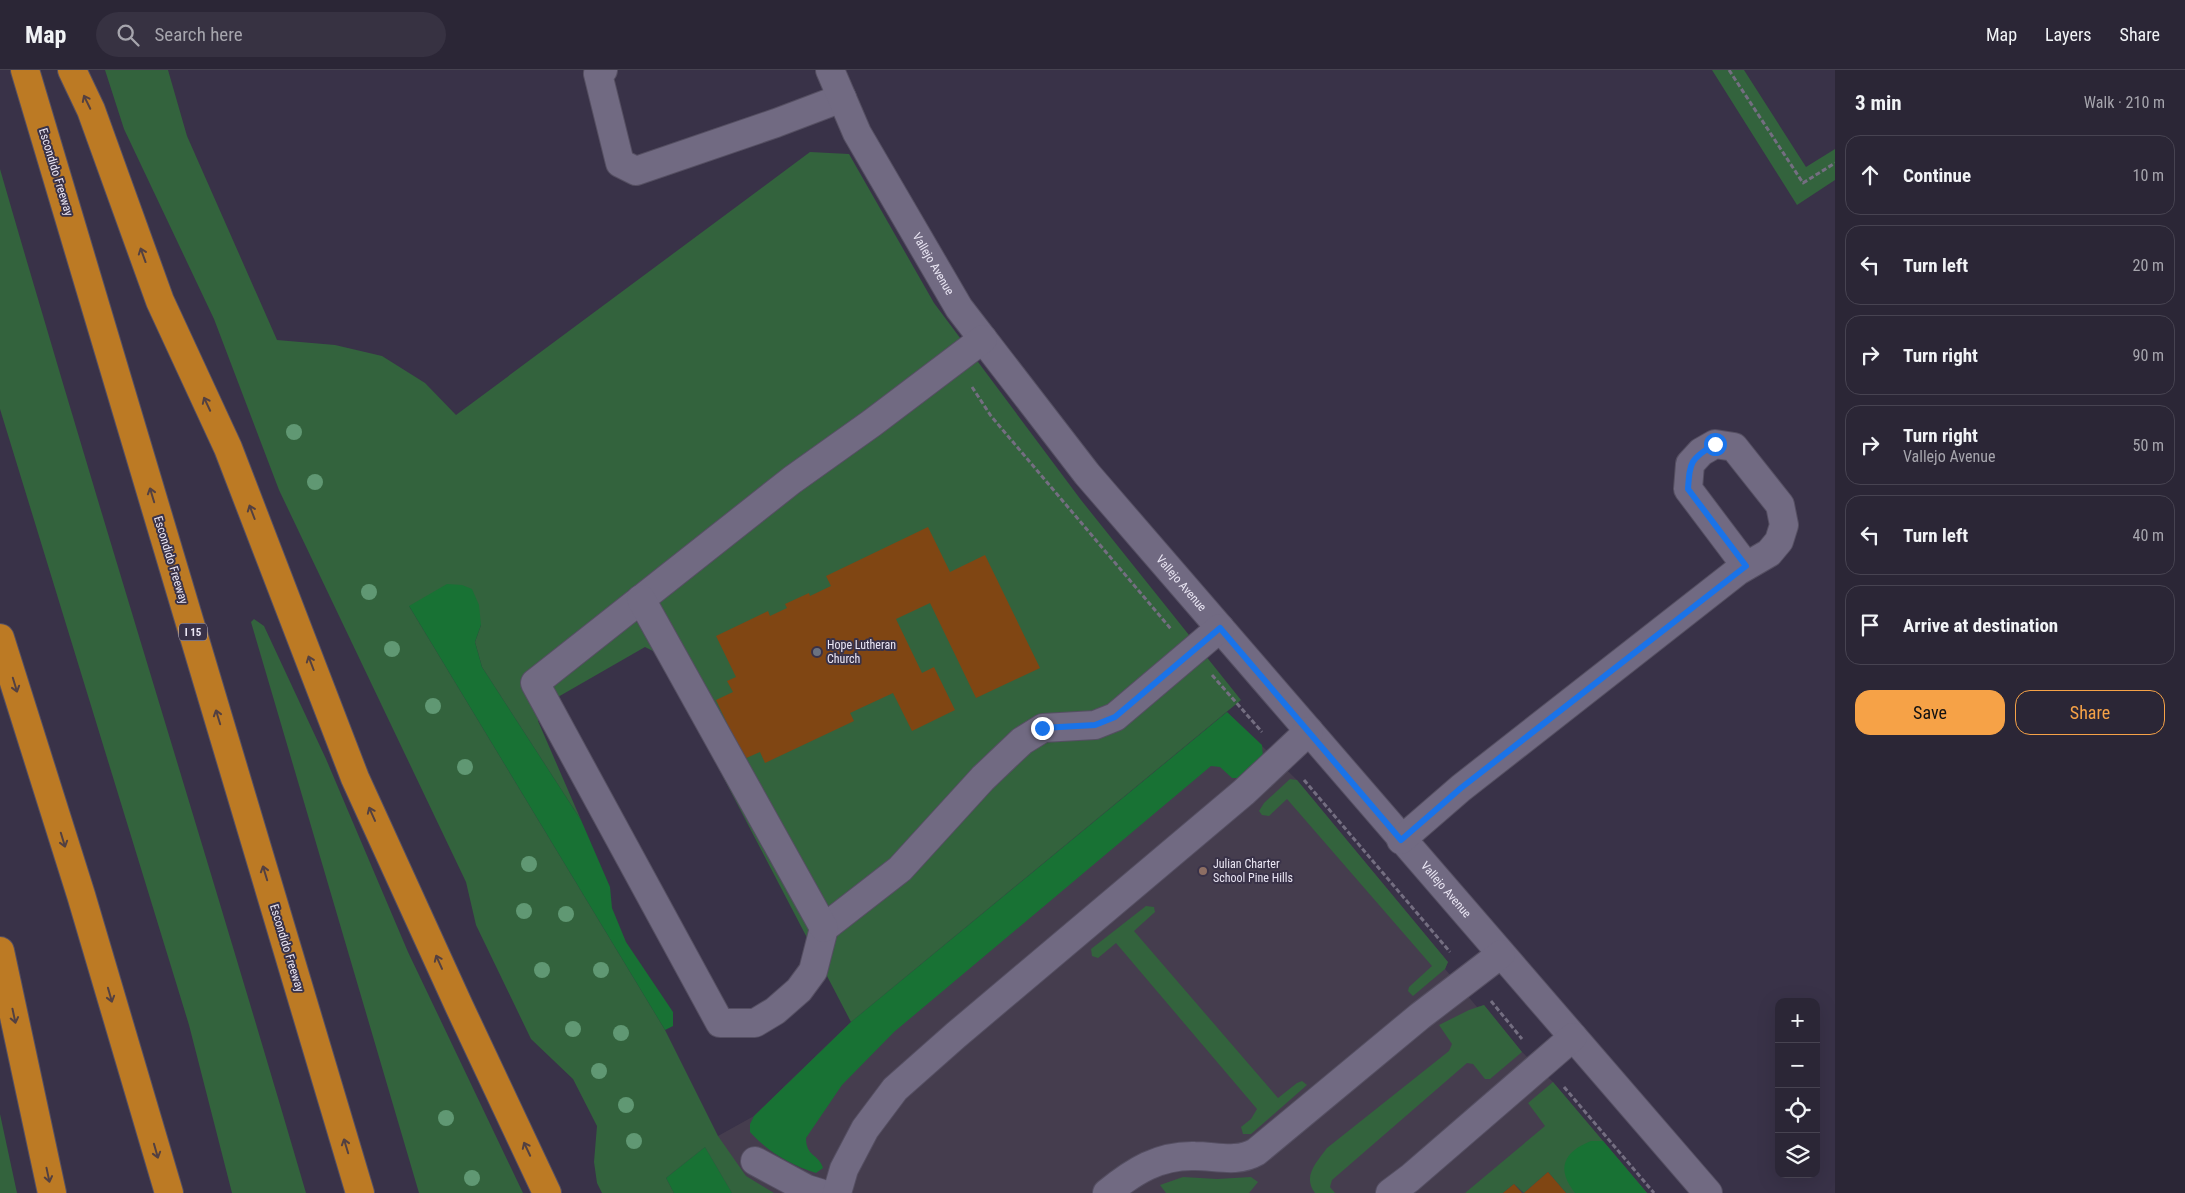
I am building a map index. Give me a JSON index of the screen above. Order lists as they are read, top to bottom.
{
  "streets": {
    "highway": ["Escondido Freeway", "I 15"],
    "street": ["Vallejo Avenue"]
  },
  "places": ["Hope Lutheran Church", "Julian Charter School Pine Hills"],
  "page": {
    "header": "Map",
    "search": "Search here",
    "nav": ["Map", "Layers", "Share"],
    "heading": ["3 min", "Walk · 210 m"],
    "list": [
      ["Continue", "10 m"],
      ["Turn left", "20 m"],
      ["Turn right", "90 m"],
      ["Turn right", "Vallejo Avenue", "50 m"],
      ["Turn left", "40 m"],
      "Arrive at destination"
    ],
    "buttons": ["Save", "Share"],
    "map_buttons": ["+", "−"]
  }
}
